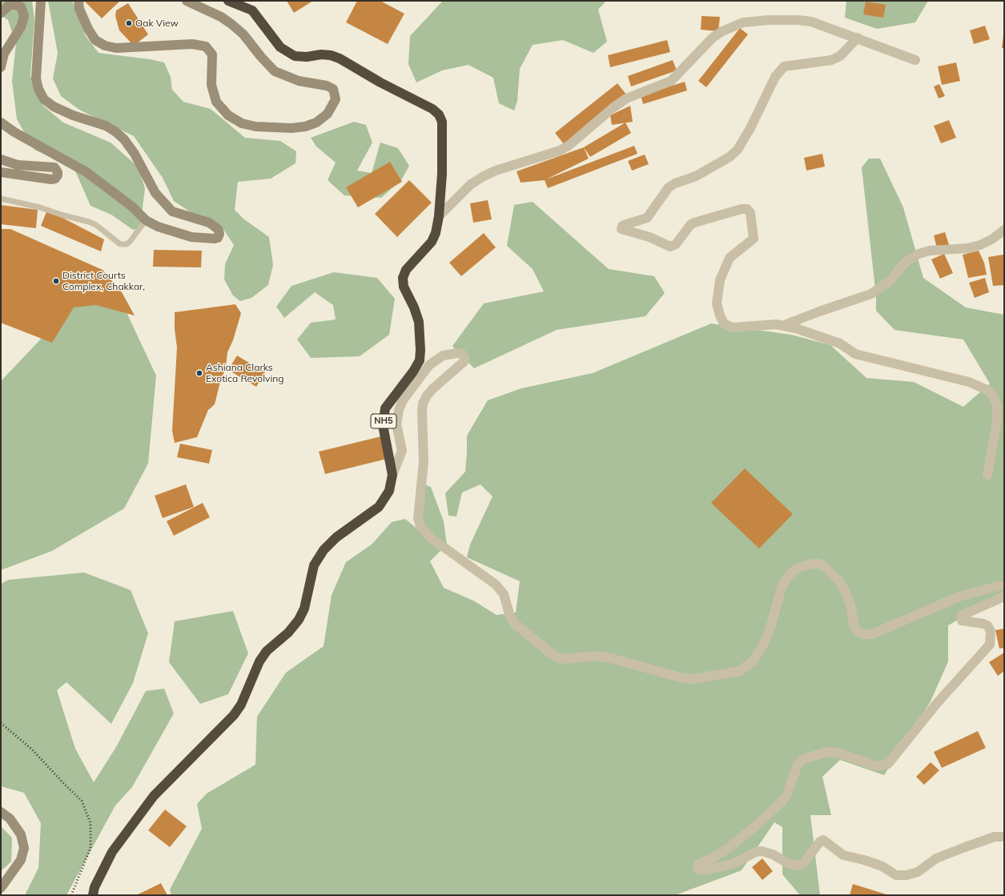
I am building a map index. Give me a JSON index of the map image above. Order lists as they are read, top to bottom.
{
  "streets": {
    "highway": ["NH5"]
  },
  "places": ["Oak View", "District Courts Complex, Chakkar,", "Ashiana Clarks Exotica Revolving"]
}
